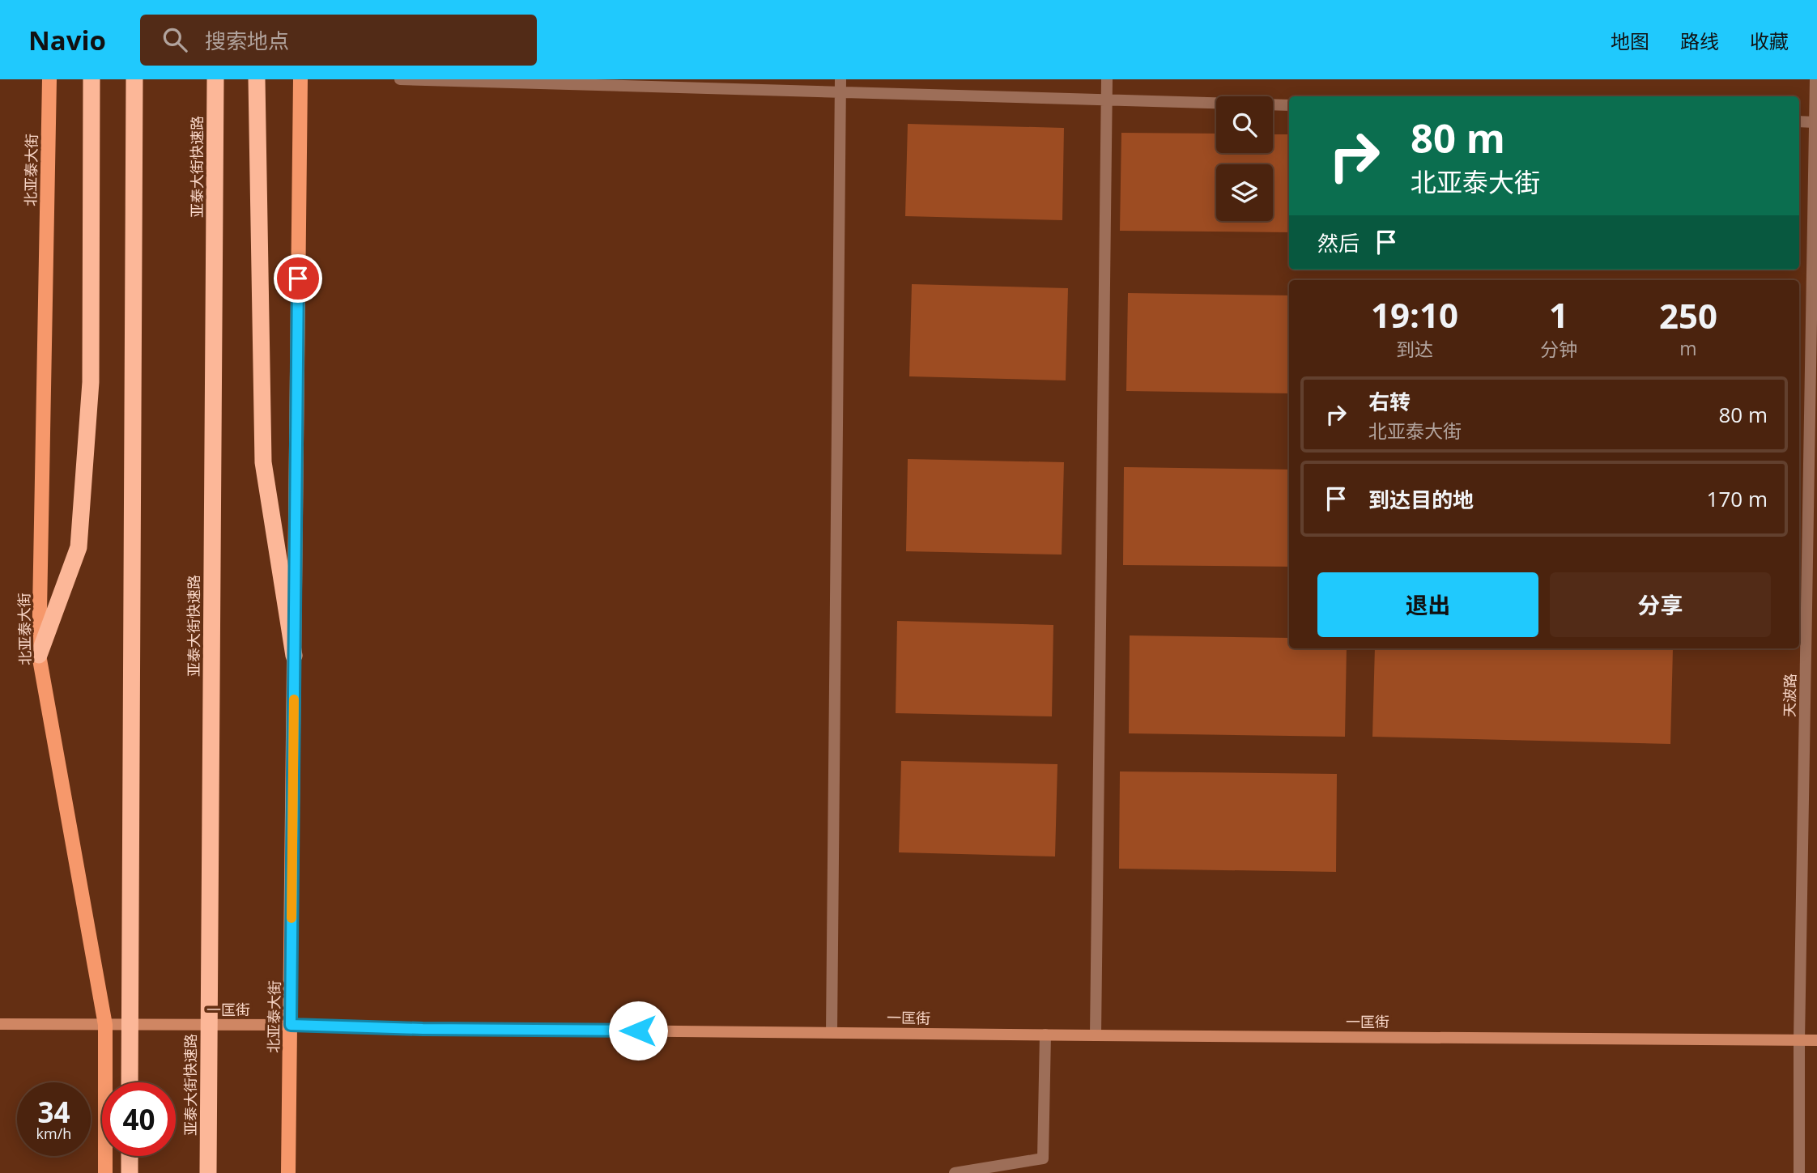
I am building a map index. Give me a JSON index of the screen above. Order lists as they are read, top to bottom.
{
  "streets": {
    "highway": ["亚泰大街快速路"],
    "main road": ["北亚泰大街"],
    "street": ["天波路", "一匡街"]
  },
  "crossings": [
    ["北亚泰大街", "一匡街"],
    ["天波路", "一匡街"]
  ],
  "page": {
    "header": "Navio",
    "search": "搜索地点",
    "nav": ["地图", "路线", "收藏"],
    "turn": ["80 m", "北亚泰大街"],
    "then": "然后",
    "eta": [
      "19:10",
      "到达",
      "1",
      "分钟",
      "250",
      "m"
    ],
    "list": [
      {
        "name": "右转",
        "note": "北亚泰大街",
        "value": "80 m"
      },
      {
        "name": "到达目的地",
        "value": "170 m"
      }
    ],
    "buttons": ["退出", "分享"],
    "speed": "34 km/h",
    "limit": "40"
  }
}
